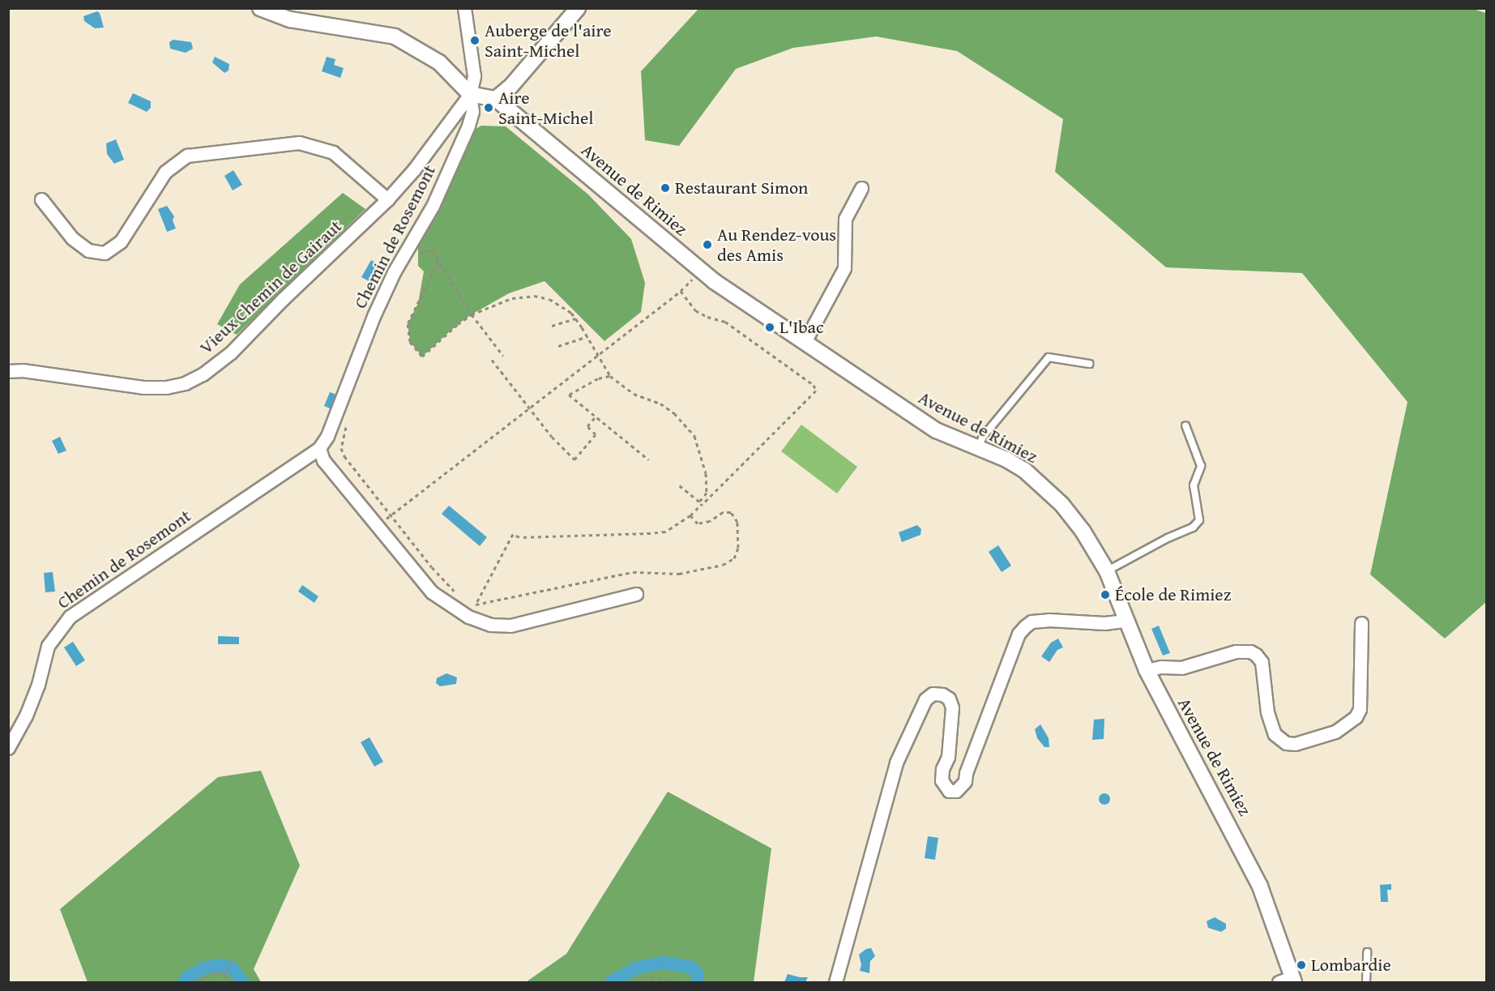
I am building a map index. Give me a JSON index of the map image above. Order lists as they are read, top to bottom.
{
  "streets": {
    "street": ["Avenue de Rimiez", "Chemin de Rosemont", "Vieux Chemin de Gairaut"]
  },
  "crossings": [
    ["Chemin de Rosemont", "Vieux Chemin de Gairaut"]
  ],
  "places": [
    "Auberge de l'aire Saint-Michel",
    "Aire Saint-Michel",
    "Restaurant Simon",
    "Au Rendez-vous des Amis",
    "L'Ibac",
    "École de Rimiez",
    "Lombardie"
  ]
}
